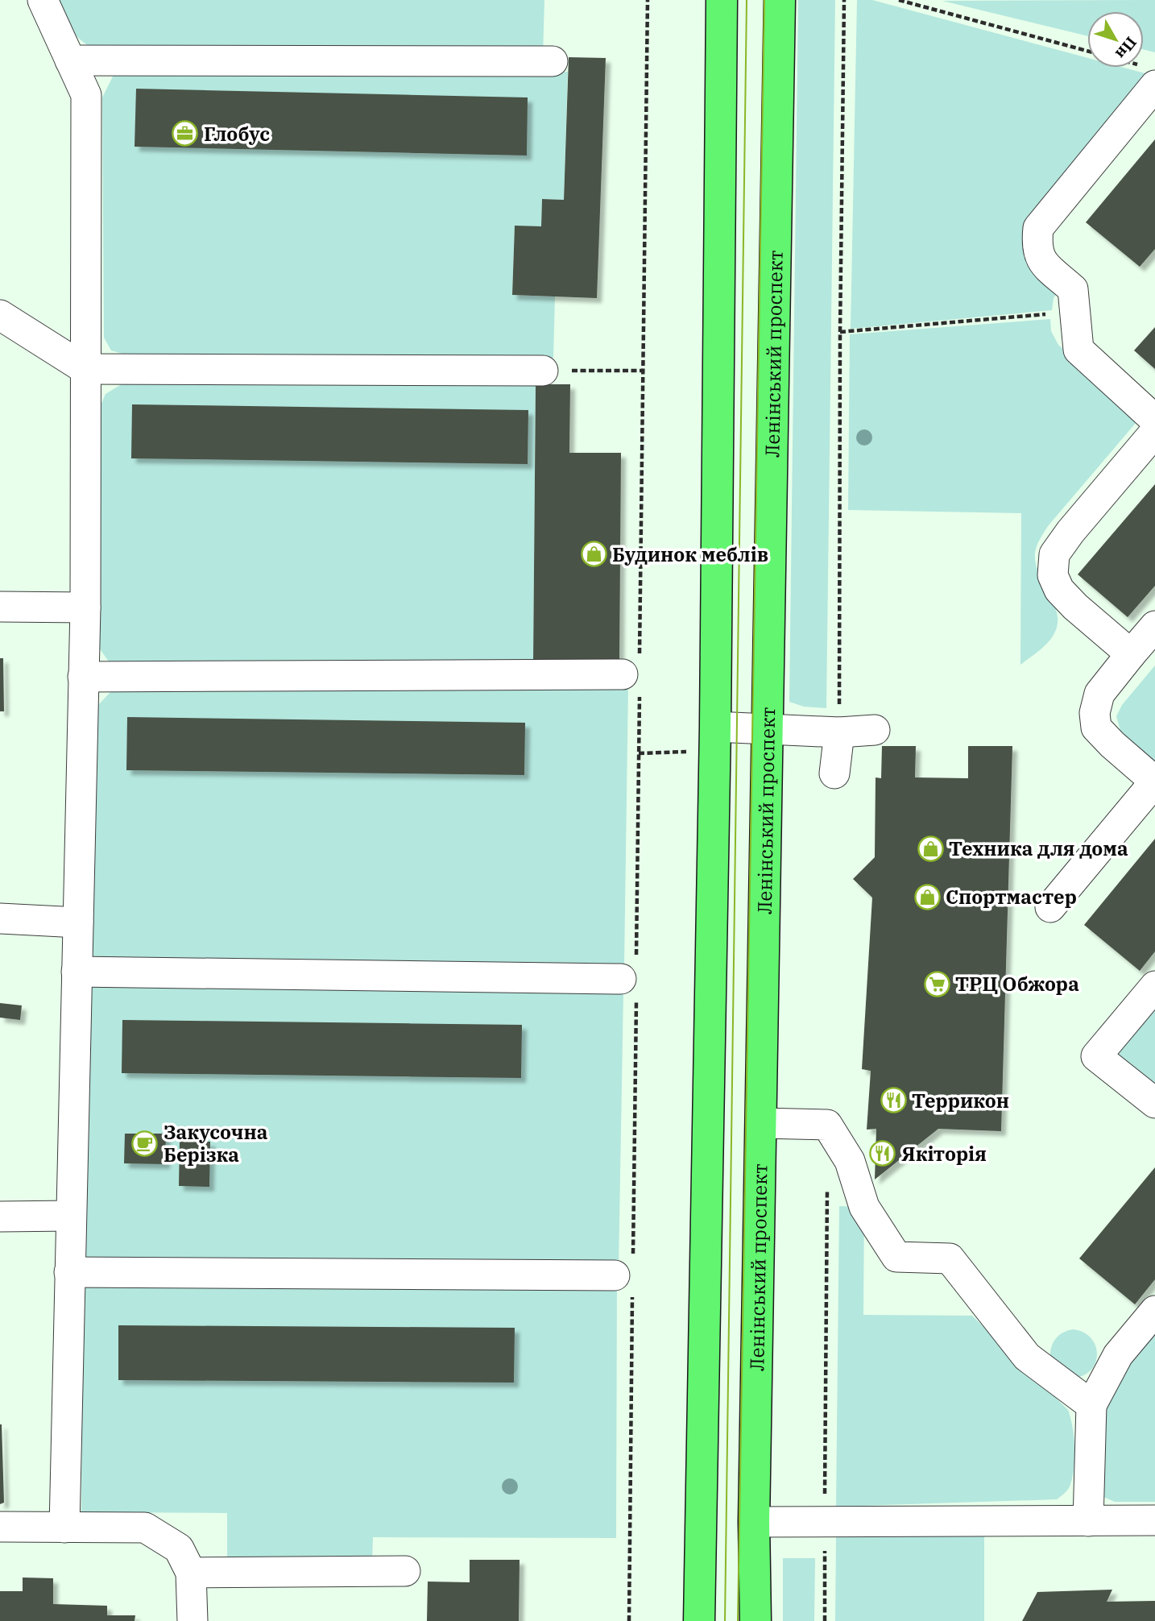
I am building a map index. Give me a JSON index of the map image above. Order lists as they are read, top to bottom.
{
  "streets": {
    "main road": ["Ленінський проспект"]
  },
  "places": {
    "office": ["Глобус"],
    "shop": ["Будинок меблів", "Техника для дома", "Спортмастер"],
    "supermarket": ["ТРЦ Обжора"],
    "restaurant": ["Террикон", "Якіторія"],
    "cafe": ["Закусочна Берізка"]
  },
  "north": "bottom right"
}
